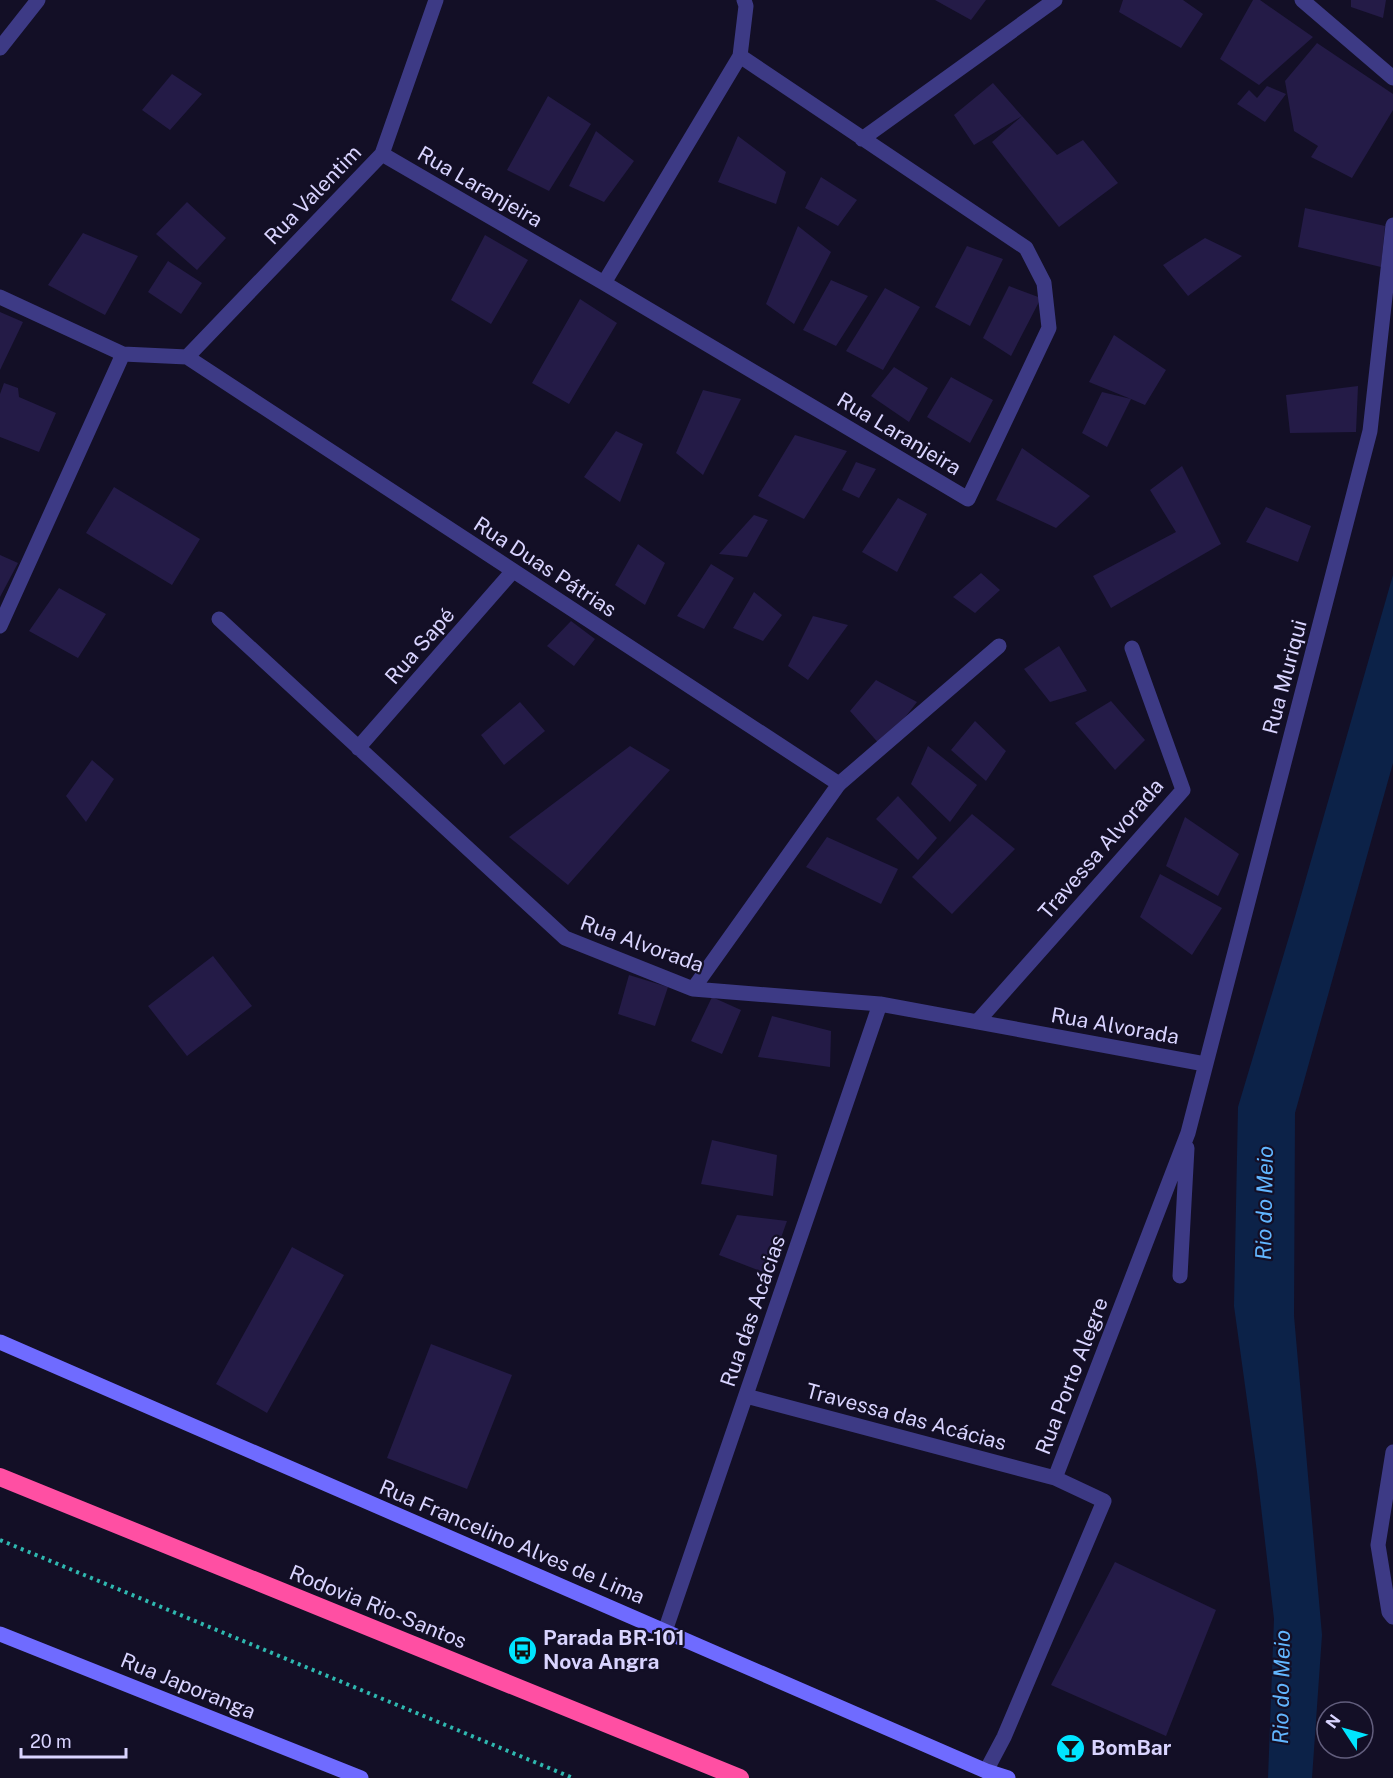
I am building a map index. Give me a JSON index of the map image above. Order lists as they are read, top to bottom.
{
  "streets": {
    "highway": ["Rodovia Rio-Santos"],
    "main road": ["Rua Francelino Alves de Lima", "Rua Japoranga"],
    "street": [
      "Rua Laranjeira",
      "Rua Valentim",
      "Rua Duas Pátrias",
      "Rua Sapé",
      "Rua Muriqui",
      "Travessa Alvorada",
      "Rua Alvorada",
      "Rua das Acácias",
      "Rua Porto Alegre",
      "Travessa das Acácias"
    ]
  },
  "crossings": [
    ["Rua Laranjeira", "Rua Valentim"],
    ["Rua Valentim", "Rua Duas Pátrias"],
    ["Rua Duas Pátrias", "Rua Sapé"],
    ["Rua Sapé", "Rua Alvorada"],
    ["Rua Muriqui", "Rua Alvorada"],
    ["Rua Muriqui", "Rua Porto Alegre"],
    ["Travessa Alvorada", "Rua Alvorada"],
    ["Rua Alvorada", "Rua das Acácias"],
    ["Rua das Acácias", "Travessa das Acácias"],
    ["Rua das Acácias", "Rua Francelino Alves de Lima"],
    ["Rua Porto Alegre", "Travessa das Acácias"],
    ["Rua Porto Alegre", "Rua Francelino Alves de Lima"]
  ],
  "water": ["Rio do Meio"],
  "places": {
    "bus stop": ["Parada BR-101 Nova Angra"],
    "bar": ["BomBar"]
  },
  "scale_bar": "20 m",
  "north": "top left"
}
